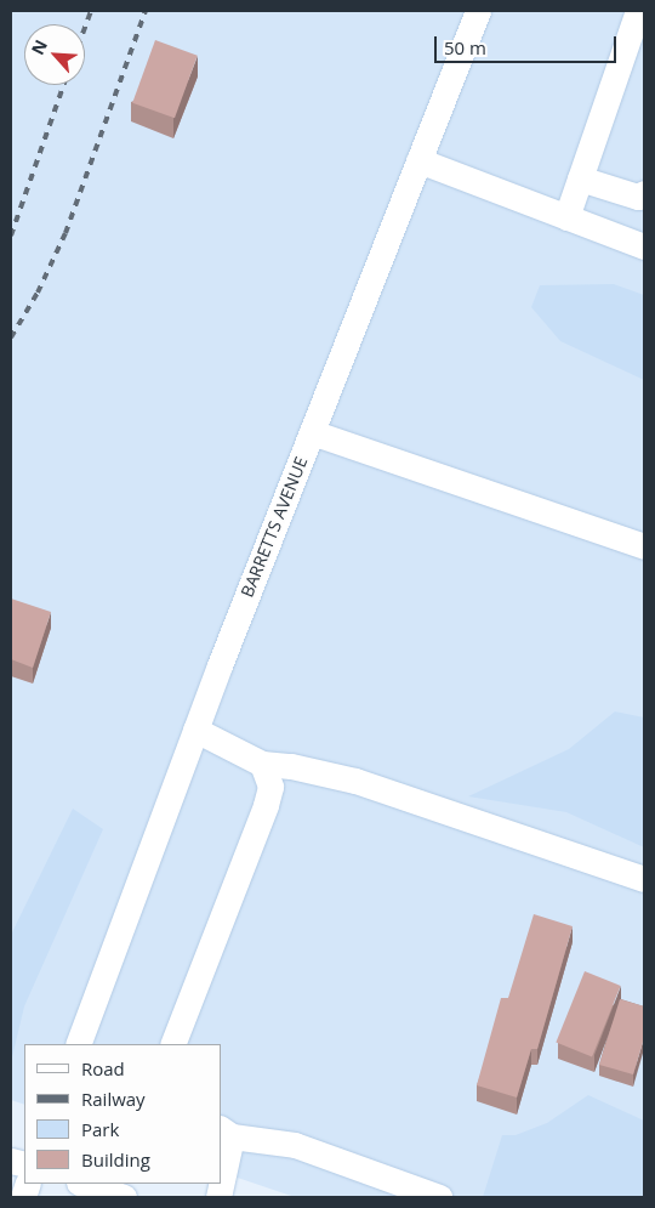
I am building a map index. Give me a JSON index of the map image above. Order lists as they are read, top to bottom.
{
  "streets": {
    "street": ["BARRETTS AVENUE"]
  },
  "legend": [
    "Road",
    "Railway",
    "Park",
    "Building"
  ],
  "scale_bar": "50 m",
  "north": "top left"
}
